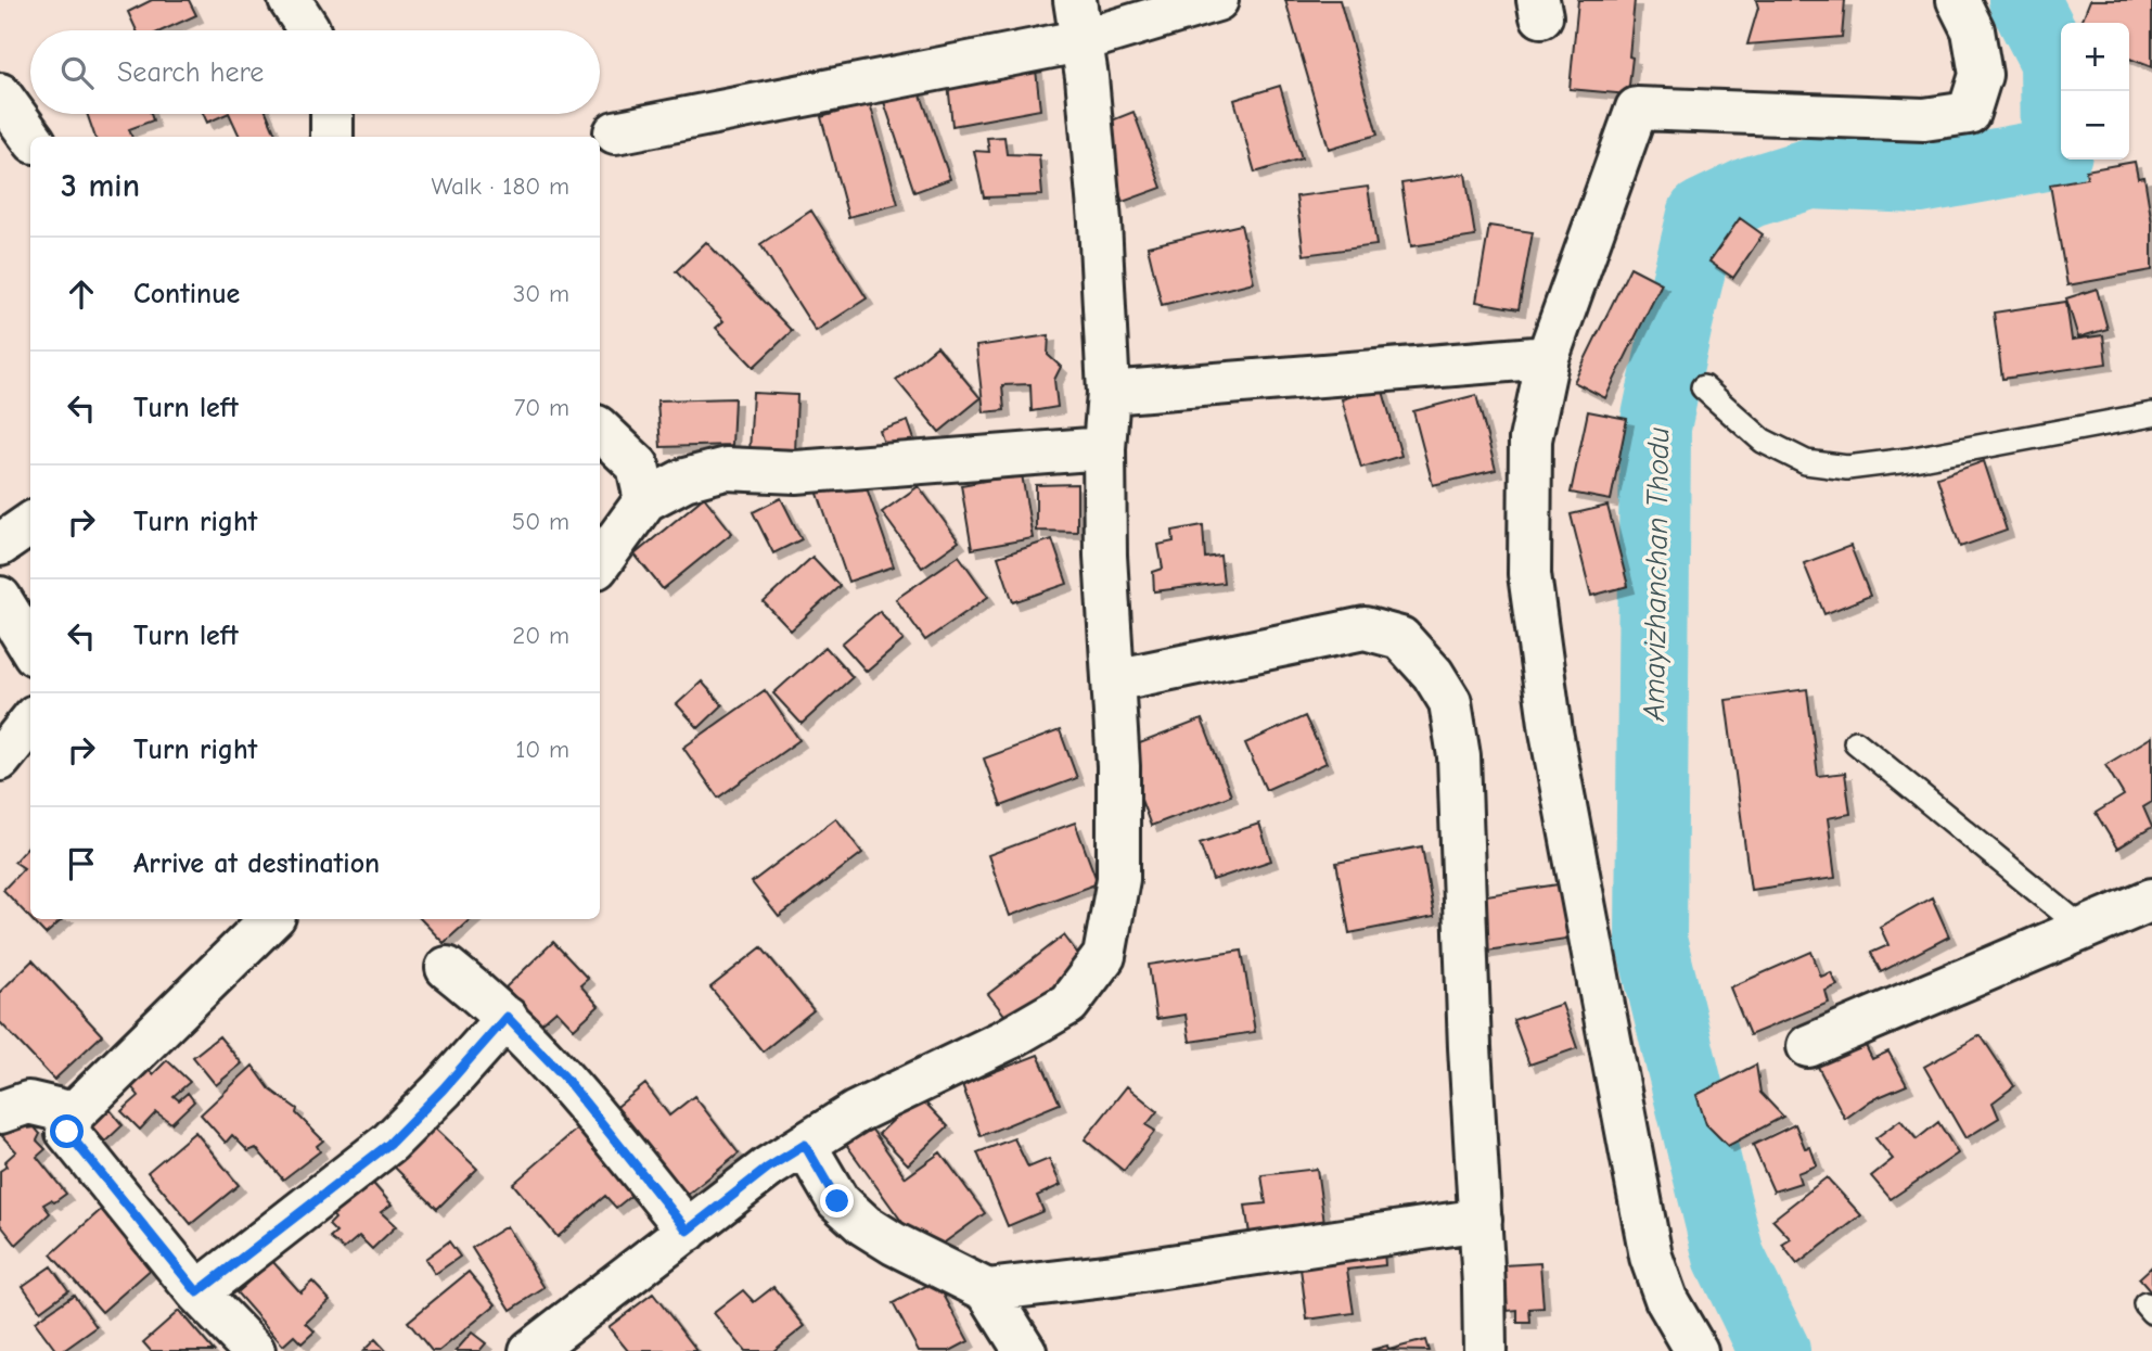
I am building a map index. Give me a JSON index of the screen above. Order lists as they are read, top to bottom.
{
  "water": ["Amayizhanchan Thodu"],
  "page": {
    "map_buttons": ["+", "−"],
    "search": "Search here",
    "heading": ["3 min", "Walk · 180 m"],
    "list": [
      ["Continue", "30 m"],
      ["Turn left", "70 m"],
      ["Turn right", "50 m"],
      ["Turn left", "20 m"],
      ["Turn right", "10 m"],
      "Arrive at destination"
    ]
  }
}
